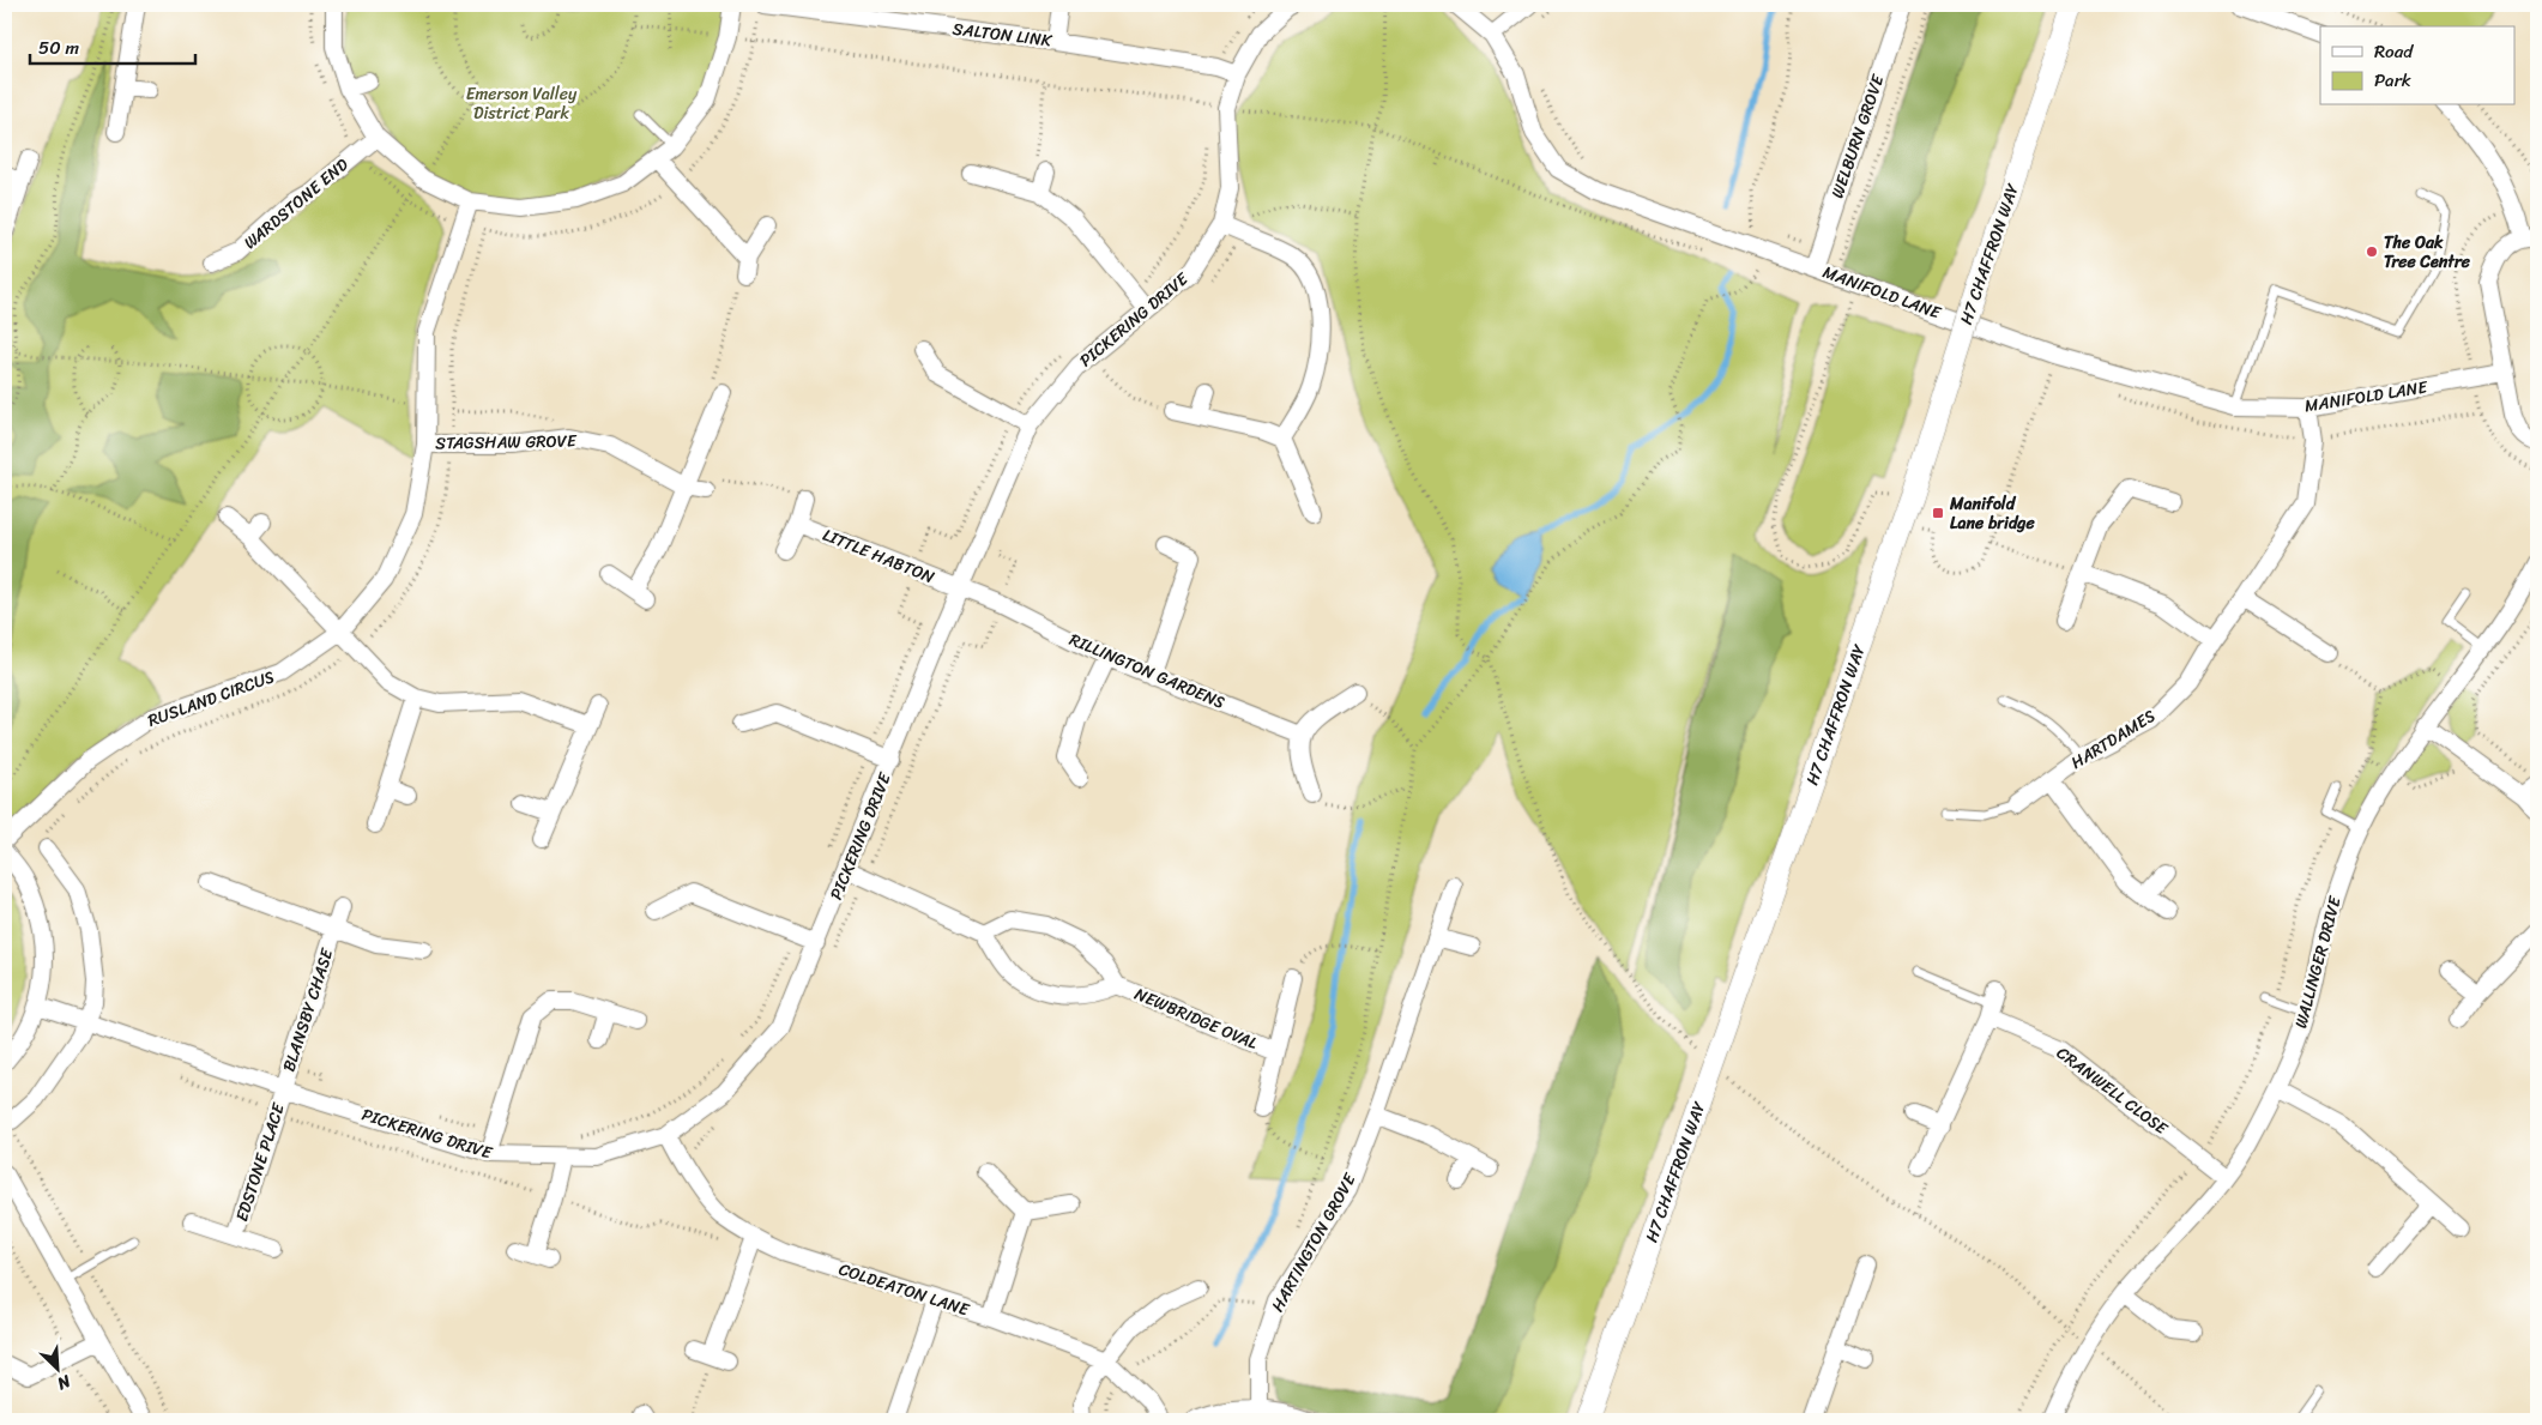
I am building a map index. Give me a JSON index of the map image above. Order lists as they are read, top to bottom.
{
  "streets": {
    "street": [
      "SALTON LINK",
      "WELBURN GROVE",
      "WARDSTONE END",
      "H7 CHAFFRON WAY",
      "MANIFOLD LANE",
      "PICKERING DRIVE",
      "STAGSHAW GROVE",
      "LITTLE HABTON",
      "RILLINGTON GARDENS",
      "RUSLAND CIRCUS",
      "HARTDAMES",
      "WALLINGER DRIVE",
      "BLANSBY CHASE",
      "NEWBRIDGE OVAL",
      "CRANWELL CLOSE",
      "EDSTONE PLACE",
      "HARTINGTON GROVE",
      "COLDEATON LANE"
    ]
  },
  "crossings": [
    ["SALTON LINK", "PICKERING DRIVE"],
    ["WELBURN GROVE", "MANIFOLD LANE"],
    ["MANIFOLD LANE", "HARTDAMES"],
    ["PICKERING DRIVE", "LITTLE HABTON"],
    ["PICKERING DRIVE", "RILLINGTON GARDENS"],
    ["PICKERING DRIVE", "BLANSBY CHASE"],
    ["PICKERING DRIVE", "EDSTONE PLACE"],
    ["PICKERING DRIVE", "COLDEATON LANE"],
    ["STAGSHAW GROVE", "RUSLAND CIRCUS"],
    ["LITTLE HABTON", "RILLINGTON GARDENS"],
    ["WALLINGER DRIVE", "CRANWELL CLOSE"],
    ["BLANSBY CHASE", "EDSTONE PLACE"]
  ],
  "parks": ["Emerson Valley District Park"],
  "places": {
    "other": ["The Oak Tree Centre"],
    "transit": ["Manifold Lane bridge"]
  },
  "legend": ["Road", "Park"],
  "scale_bar": "50 m",
  "north": "bottom right"
}
